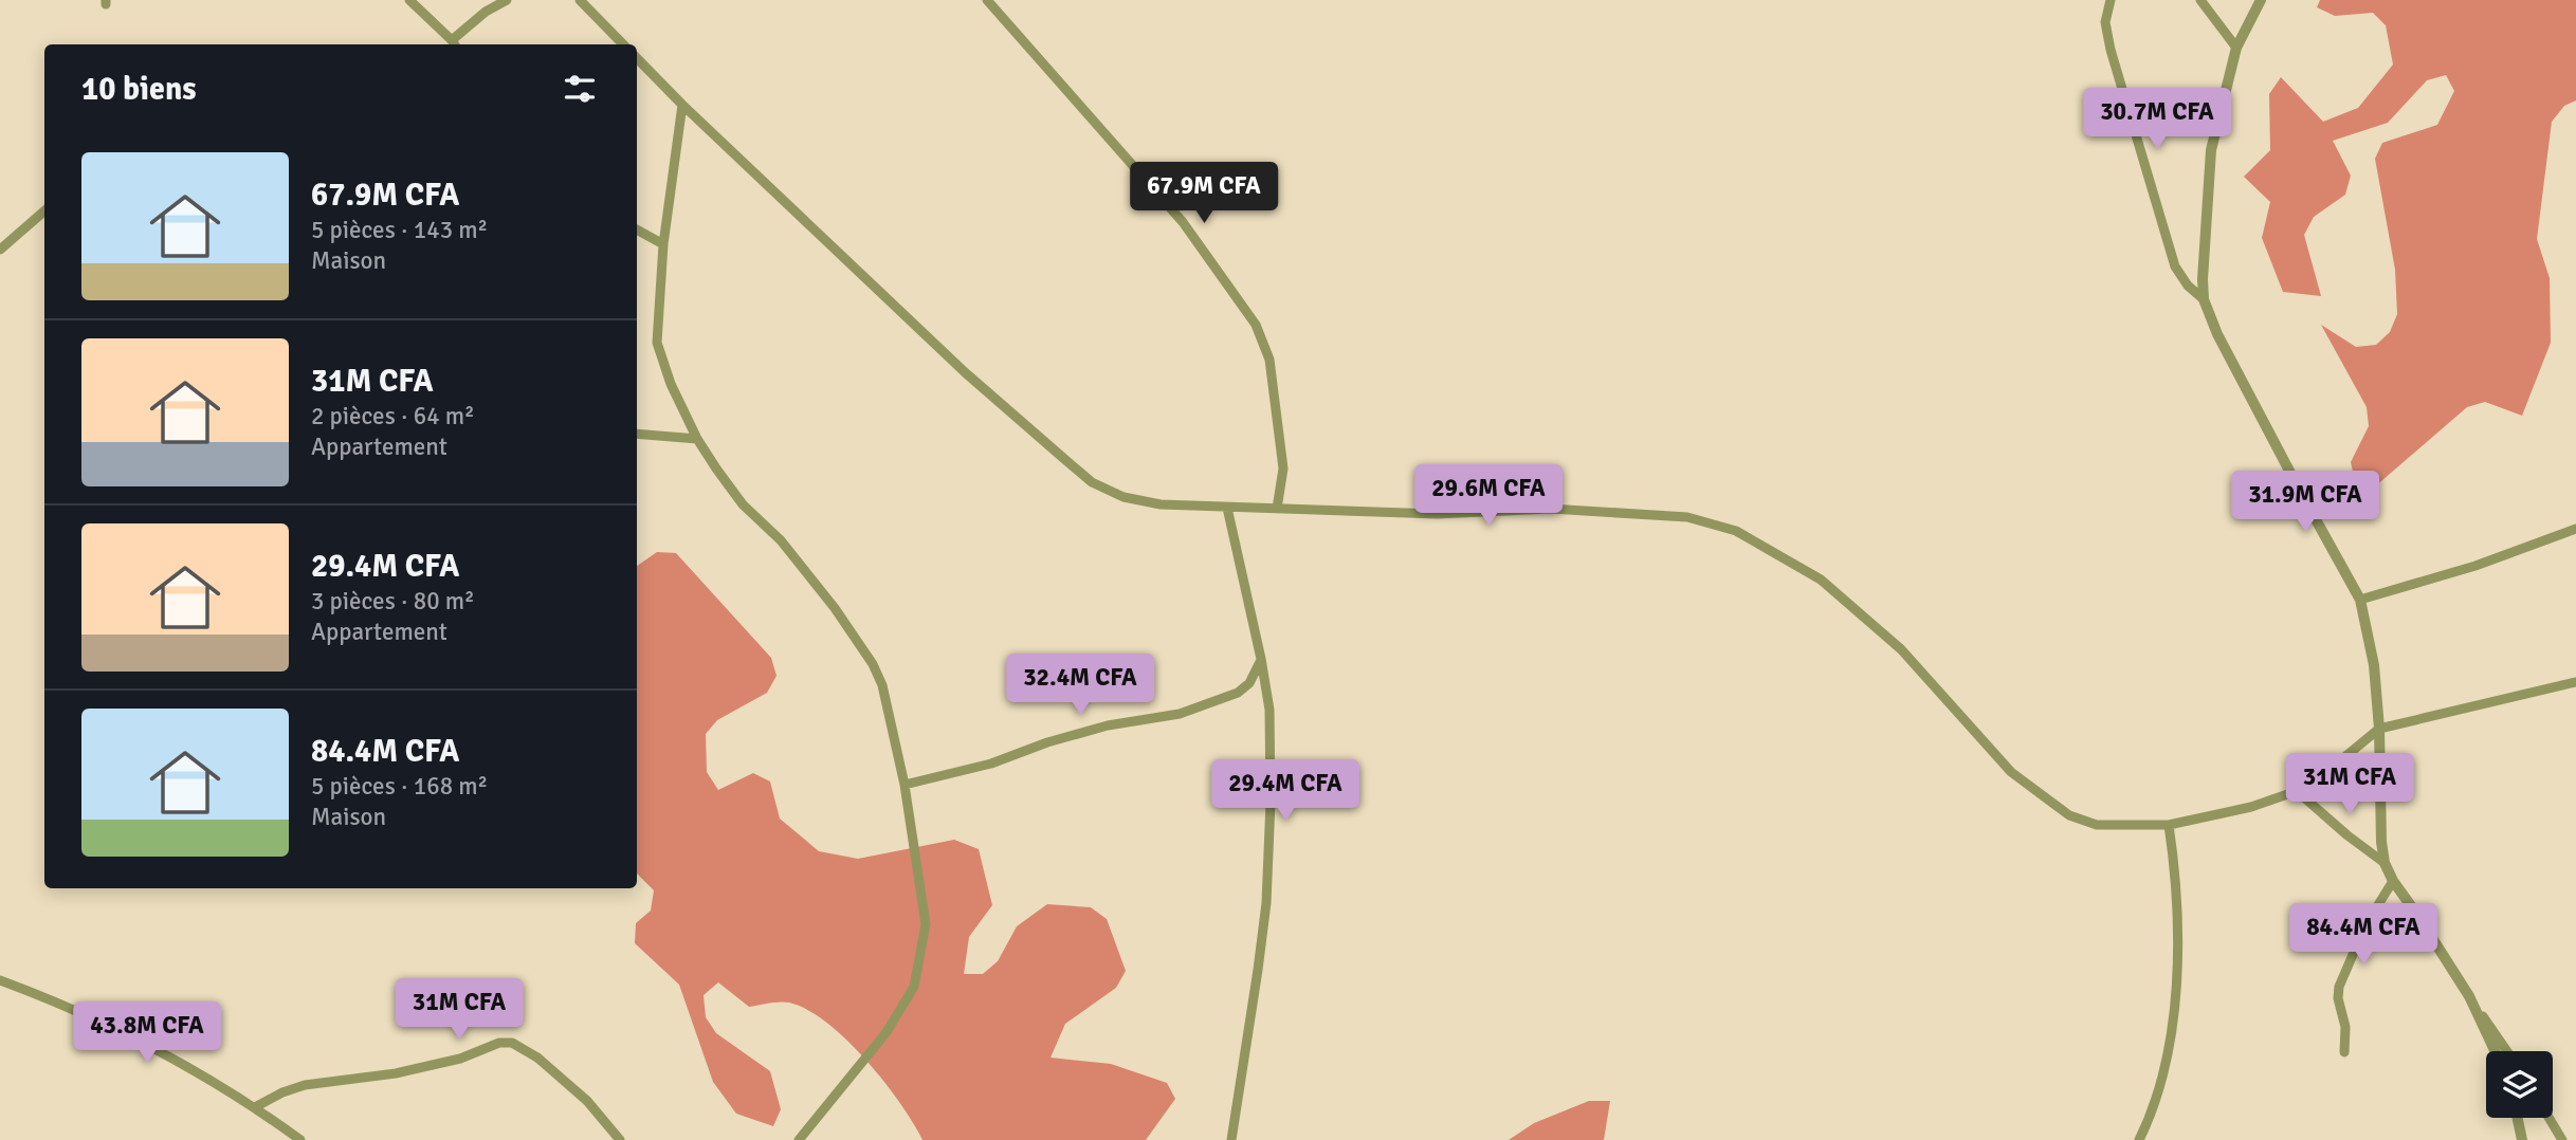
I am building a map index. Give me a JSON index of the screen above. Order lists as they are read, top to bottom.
{
  "page": {
    "heading": "10 biens",
    "price": [
      "30.7M CFA",
      "67.9M CFA",
      "29.6M CFA",
      "31.9M CFA",
      "32.4M CFA",
      "31M CFA",
      "29.4M CFA",
      "84.4M CFA",
      "31M CFA",
      "43.8M CFA"
    ],
    "list": [
      {
        "name": "67.9M CFA",
        "note": "5 pièces · 143 m² · Maison"
      },
      {
        "name": "31M CFA",
        "note": "2 pièces · 64 m² · Appartement"
      },
      {
        "name": "29.4M CFA",
        "note": "3 pièces · 80 m² · Appartement"
      },
      {
        "name": "84.4M CFA",
        "note": "5 pièces · 168 m² · Maison"
      }
    ]
  }
}
